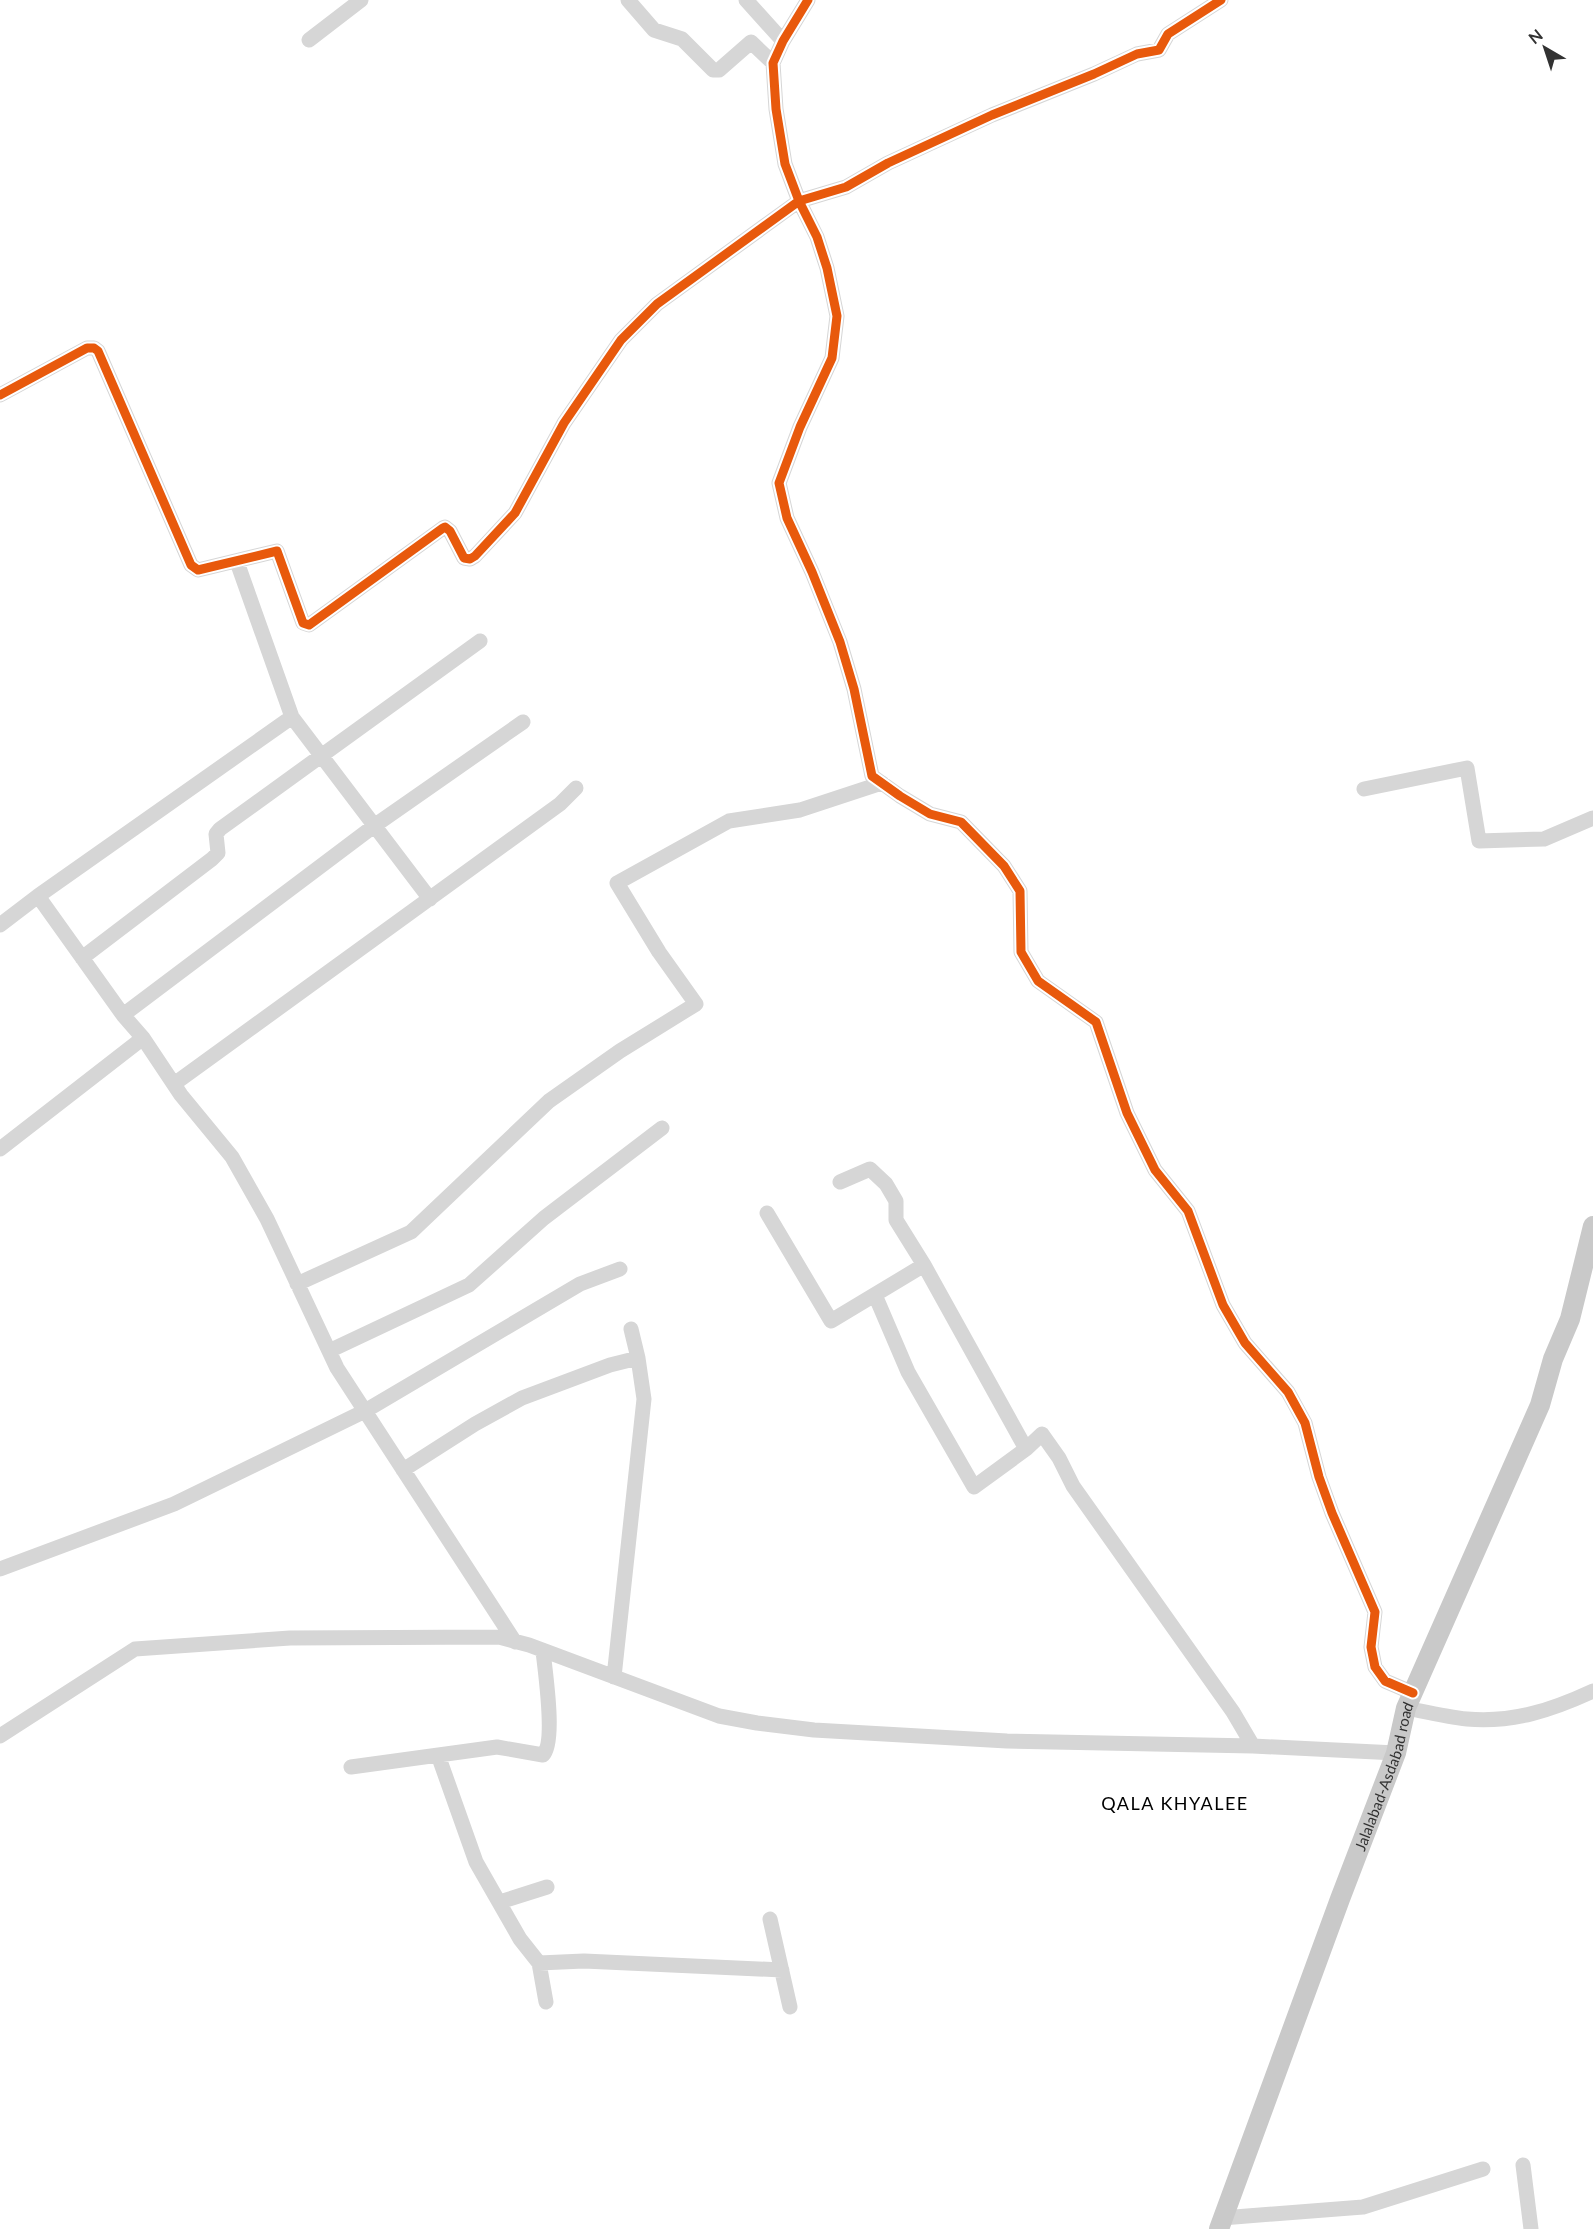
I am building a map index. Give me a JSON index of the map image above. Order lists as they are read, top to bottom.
{
  "streets": {
    "main road": ["Jalalabad-Asdabad road"]
  },
  "districts": ["QALA KHYALEE"],
  "north": "top left"
}
